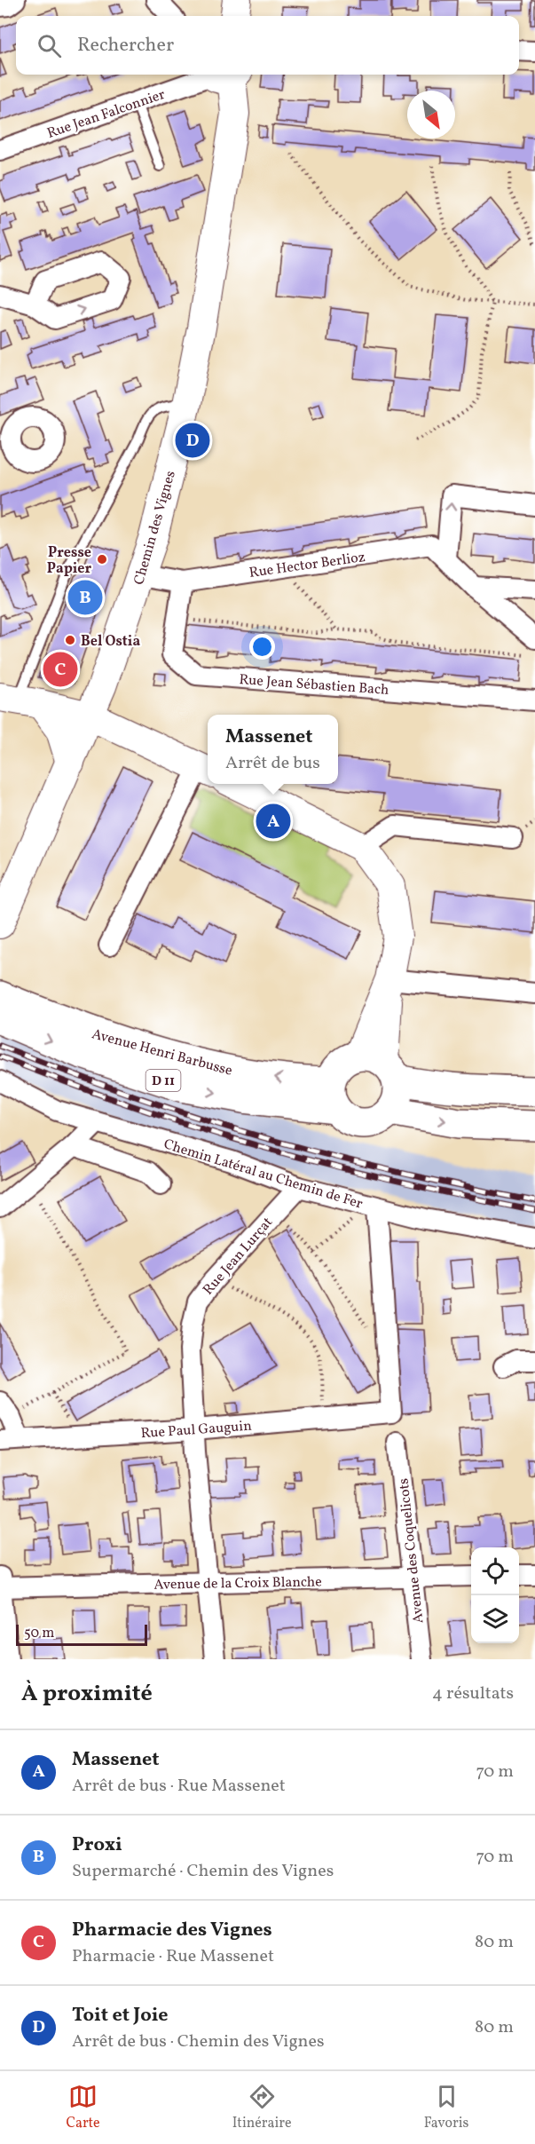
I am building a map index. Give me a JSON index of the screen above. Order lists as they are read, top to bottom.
{
  "streets": {
    "main road": ["Chemin des Vignes", "Avenue Henri Barbusse", "D 11"],
    "street": [
      "Rue Jean Falconnier",
      "Rue Hector Berlioz",
      "Rue Jean Sébastien Bach",
      "Chemin Latéral au Chemin de Fer",
      "Rue Jean Lurçat",
      "Rue Paul Gauguin",
      "Avenue des Coquelicots",
      "Avenue de la Croix Blanche"
    ]
  },
  "crossings": [
    ["Chemin des Vignes", "Rue Hector Berlioz"],
    ["Rue Hector Berlioz", "Rue Jean Sébastien Bach"],
    ["Chemin Latéral au Chemin de Fer", "Rue Jean Lurçat"],
    ["Rue Jean Lurçat", "Rue Paul Gauguin"],
    ["Rue Jean Lurçat", "Avenue de la Croix Blanche"],
    ["Avenue des Coquelicots", "Avenue de la Croix Blanche"]
  ],
  "places": ["Presse Papier", "Bel Ostia"],
  "scale_bar": "50 m",
  "north": "bottom right",
  "page": {
    "search": "Rechercher",
    "pins": [
      "D",
      "B",
      "C",
      "A"
    ],
    "popup": ["Massenet", "Arrêt de bus"],
    "scale": "50 m",
    "heading": ["À proximité", "4 résultats"],
    "list": [
      {
        "mark": "A",
        "name": "Massenet",
        "note": "Arrêt de bus · Rue Massenet",
        "value": "70 m"
      },
      {
        "mark": "B",
        "name": "Proxi",
        "note": "Supermarché · Chemin des Vignes",
        "value": "70 m"
      },
      {
        "mark": "C",
        "name": "Pharmacie des Vignes",
        "note": "Pharmacie · Rue Massenet",
        "value": "80 m"
      },
      {
        "mark": "D",
        "name": "Toit et Joie",
        "note": "Arrêt de bus · Chemin des Vignes",
        "value": "80 m"
      }
    ],
    "nav": ["Carte", "Itinéraire", "Favoris"]
  }
}
